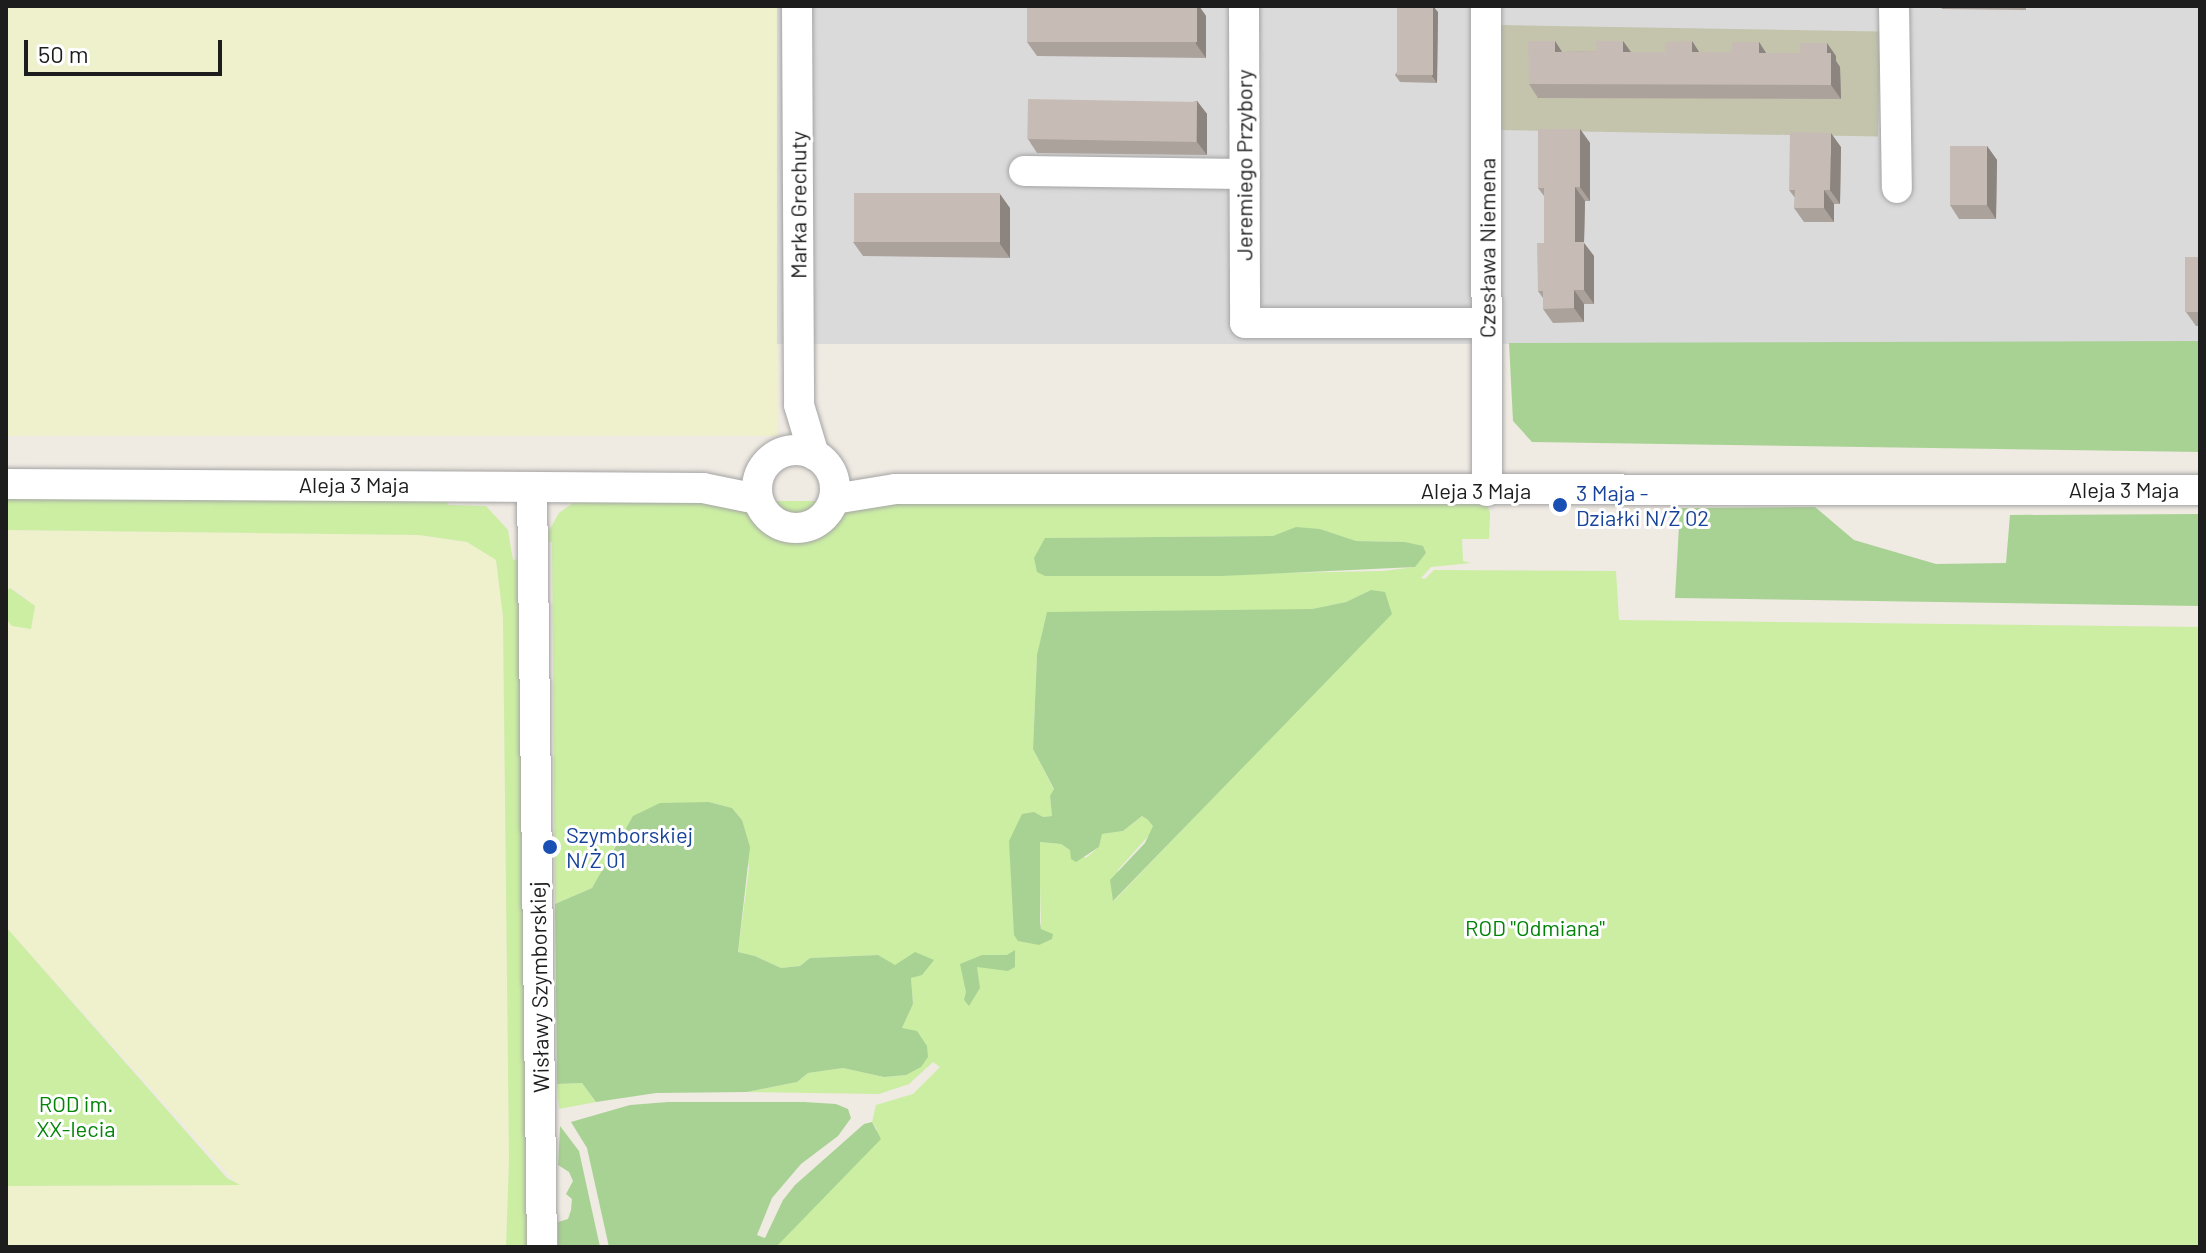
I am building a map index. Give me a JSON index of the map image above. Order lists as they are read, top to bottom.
{
  "streets": {
    "street": [
      "Jeremiego Przybory",
      "Marka Grechuty",
      "Czesława Niemena",
      "Aleja 3 Maja",
      "Wisławy Szymborskiej"
    ]
  },
  "crossings": [
    ["Jeremiego Przybory", "Czesława Niemena"],
    ["Marka Grechuty", "Aleja 3 Maja"],
    ["Czesława Niemena", "Aleja 3 Maja"],
    ["Aleja 3 Maja", "Wisławy Szymborskiej"]
  ],
  "parks": ["ROD \"Odmiana\"", "ROD im. XX-lecia"],
  "places": ["3 Maja - Działki N/Ż 02", "Szymborskiej N/Ż 01"],
  "scale_bar": "50 m"
}
